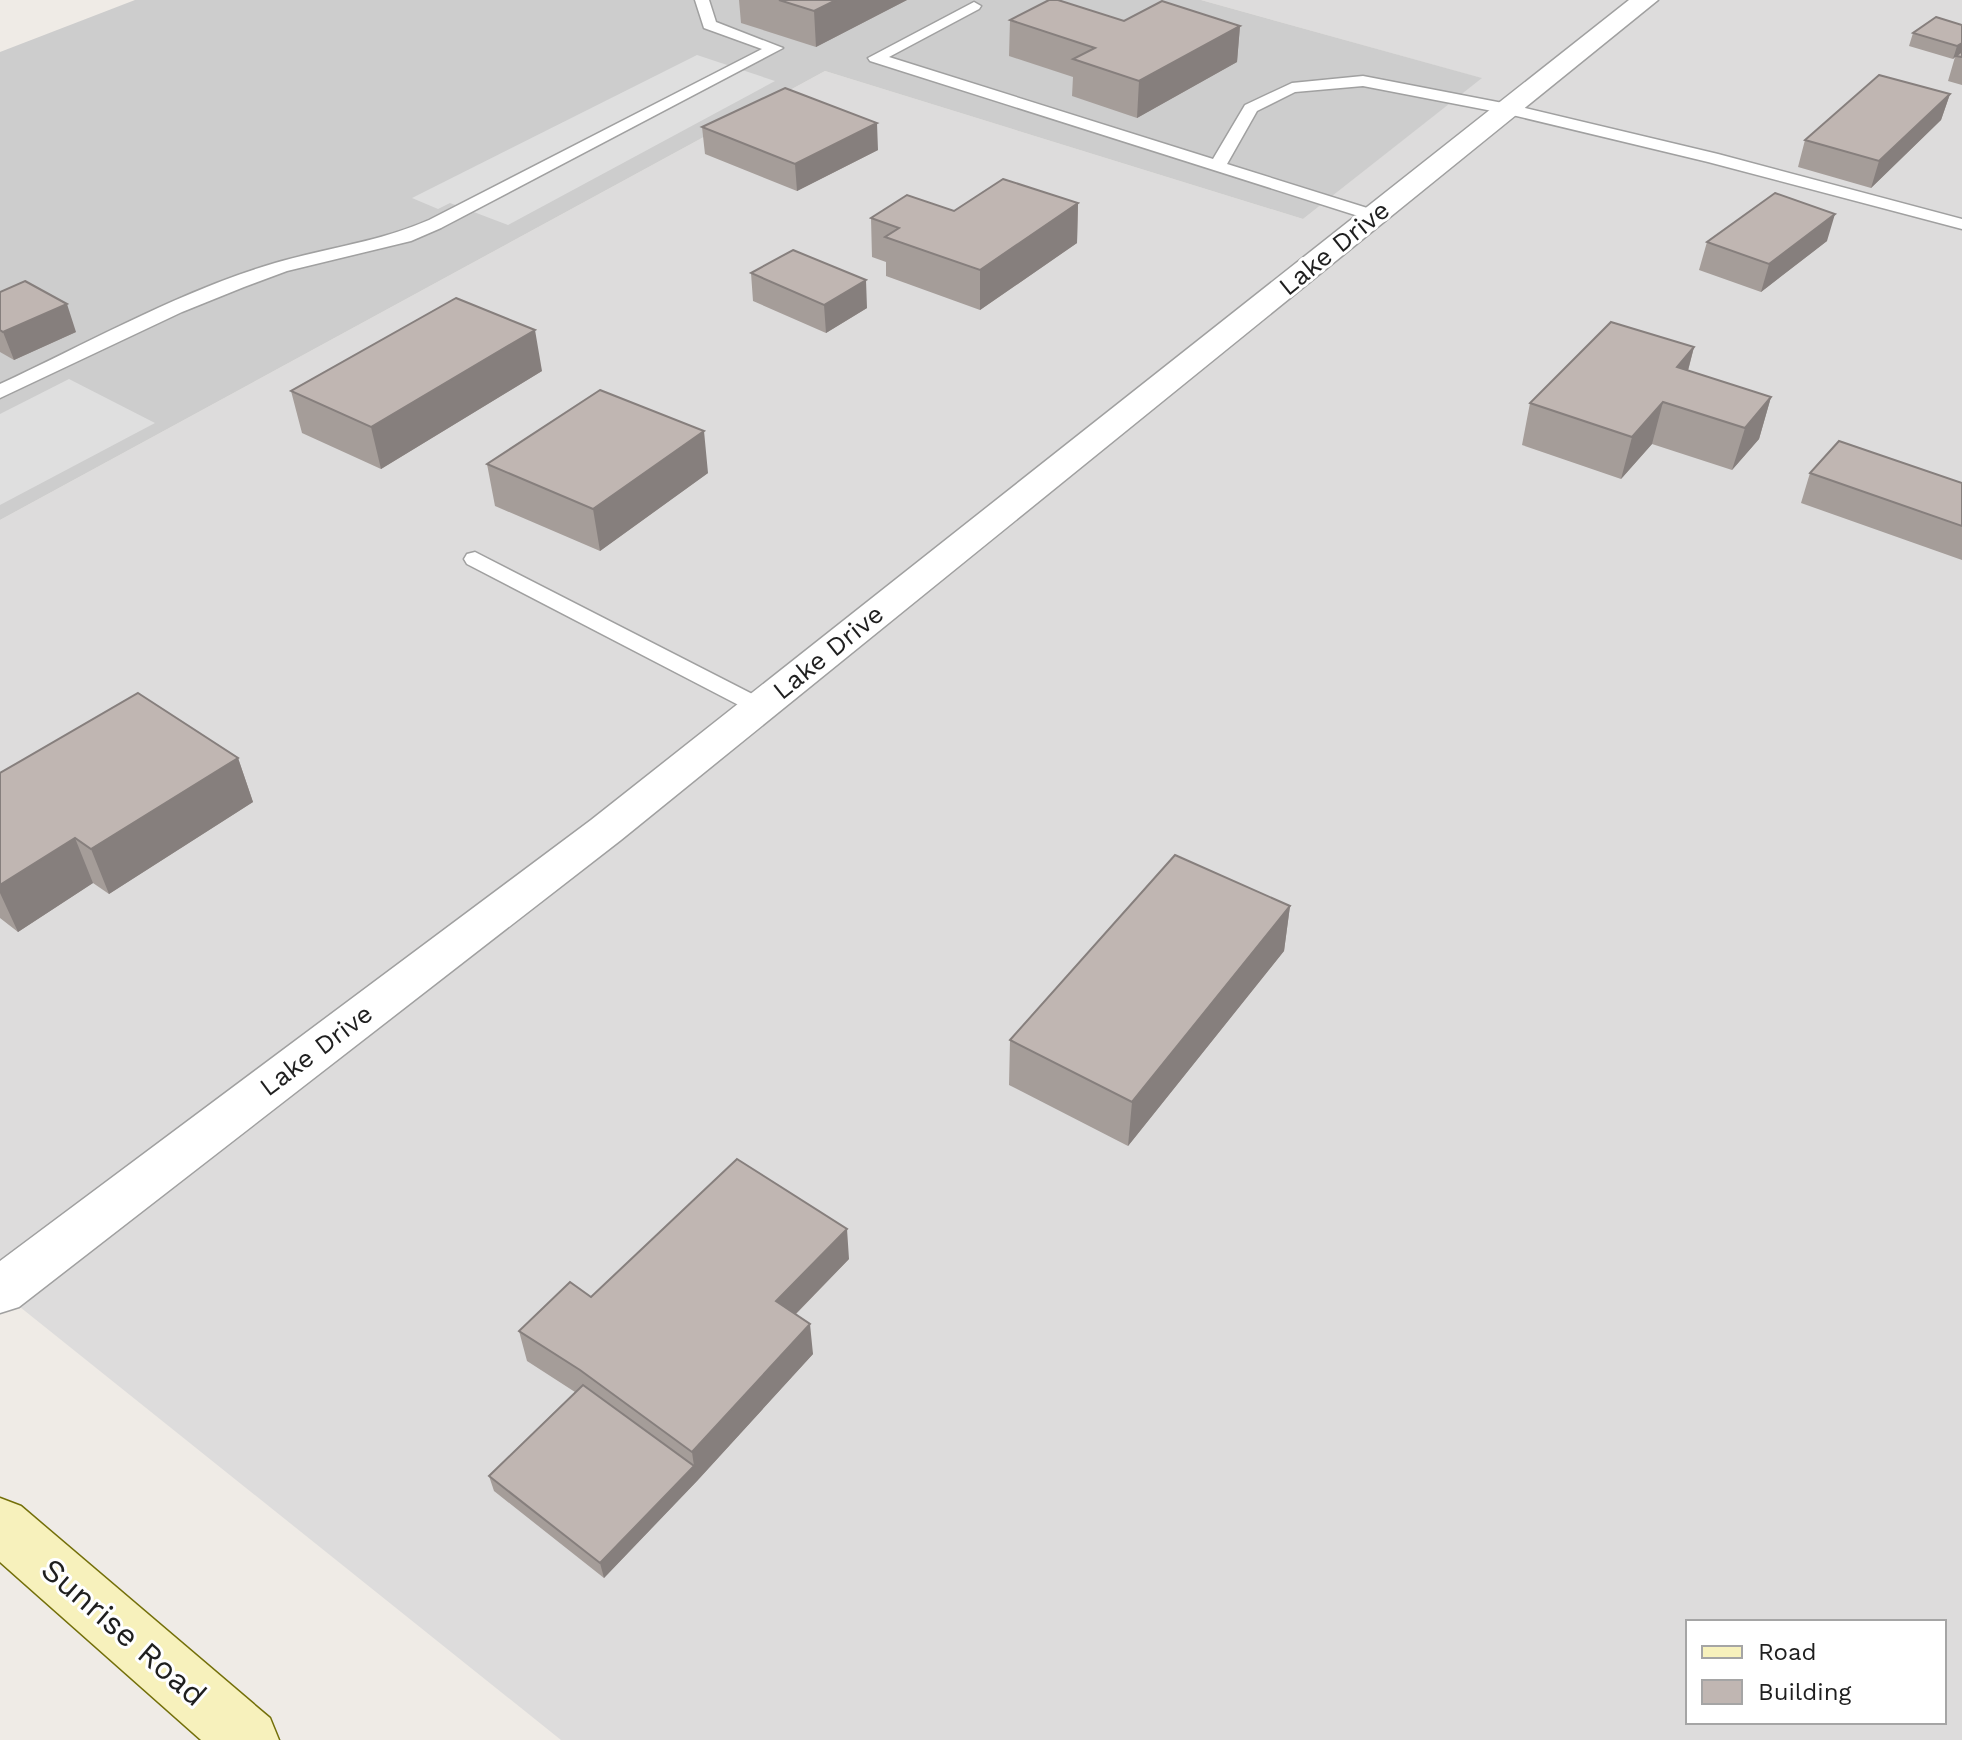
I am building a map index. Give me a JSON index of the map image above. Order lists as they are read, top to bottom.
{
  "streets": {
    "main road": ["Sunrise Road"],
    "street": ["Lake Drive"]
  },
  "legend": ["Road", "Building"]
}
